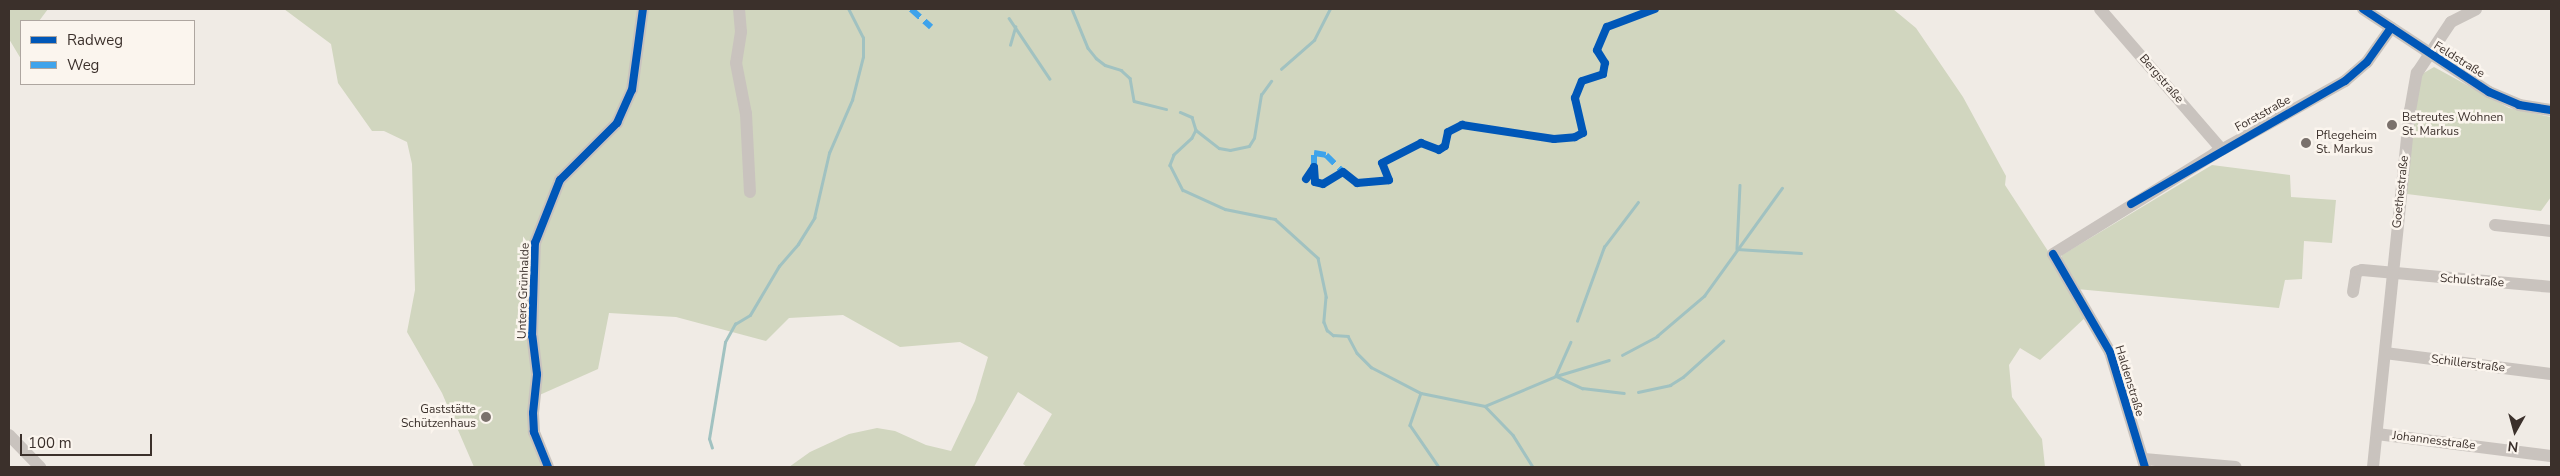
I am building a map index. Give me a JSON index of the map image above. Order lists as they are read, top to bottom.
{
  "streets": {
    "street": [
      "Feldstraße",
      "Bergstraße",
      "Forststraße",
      "Goethestraße",
      "Schulstraße",
      "Untere Grünhalde",
      "Schillerstraße",
      "Haldenstraße",
      "Johannesstraße"
    ]
  },
  "crossings": [
    ["Feldstraße", "Forststraße"],
    ["Feldstraße", "Goethestraße"],
    ["Bergstraße", "Forststraße"],
    ["Forststraße", "Haldenstraße"],
    ["Goethestraße", "Schulstraße"],
    ["Goethestraße", "Schillerstraße"],
    ["Goethestraße", "Johannesstraße"]
  ],
  "places": ["Betreutes Wohnen St. Markus", "Pflegeheim St. Markus", "Gaststätte Schützenhaus"],
  "legend": ["Radweg", "Weg"],
  "scale_bar": "100 m",
  "north": "bottom"
}
